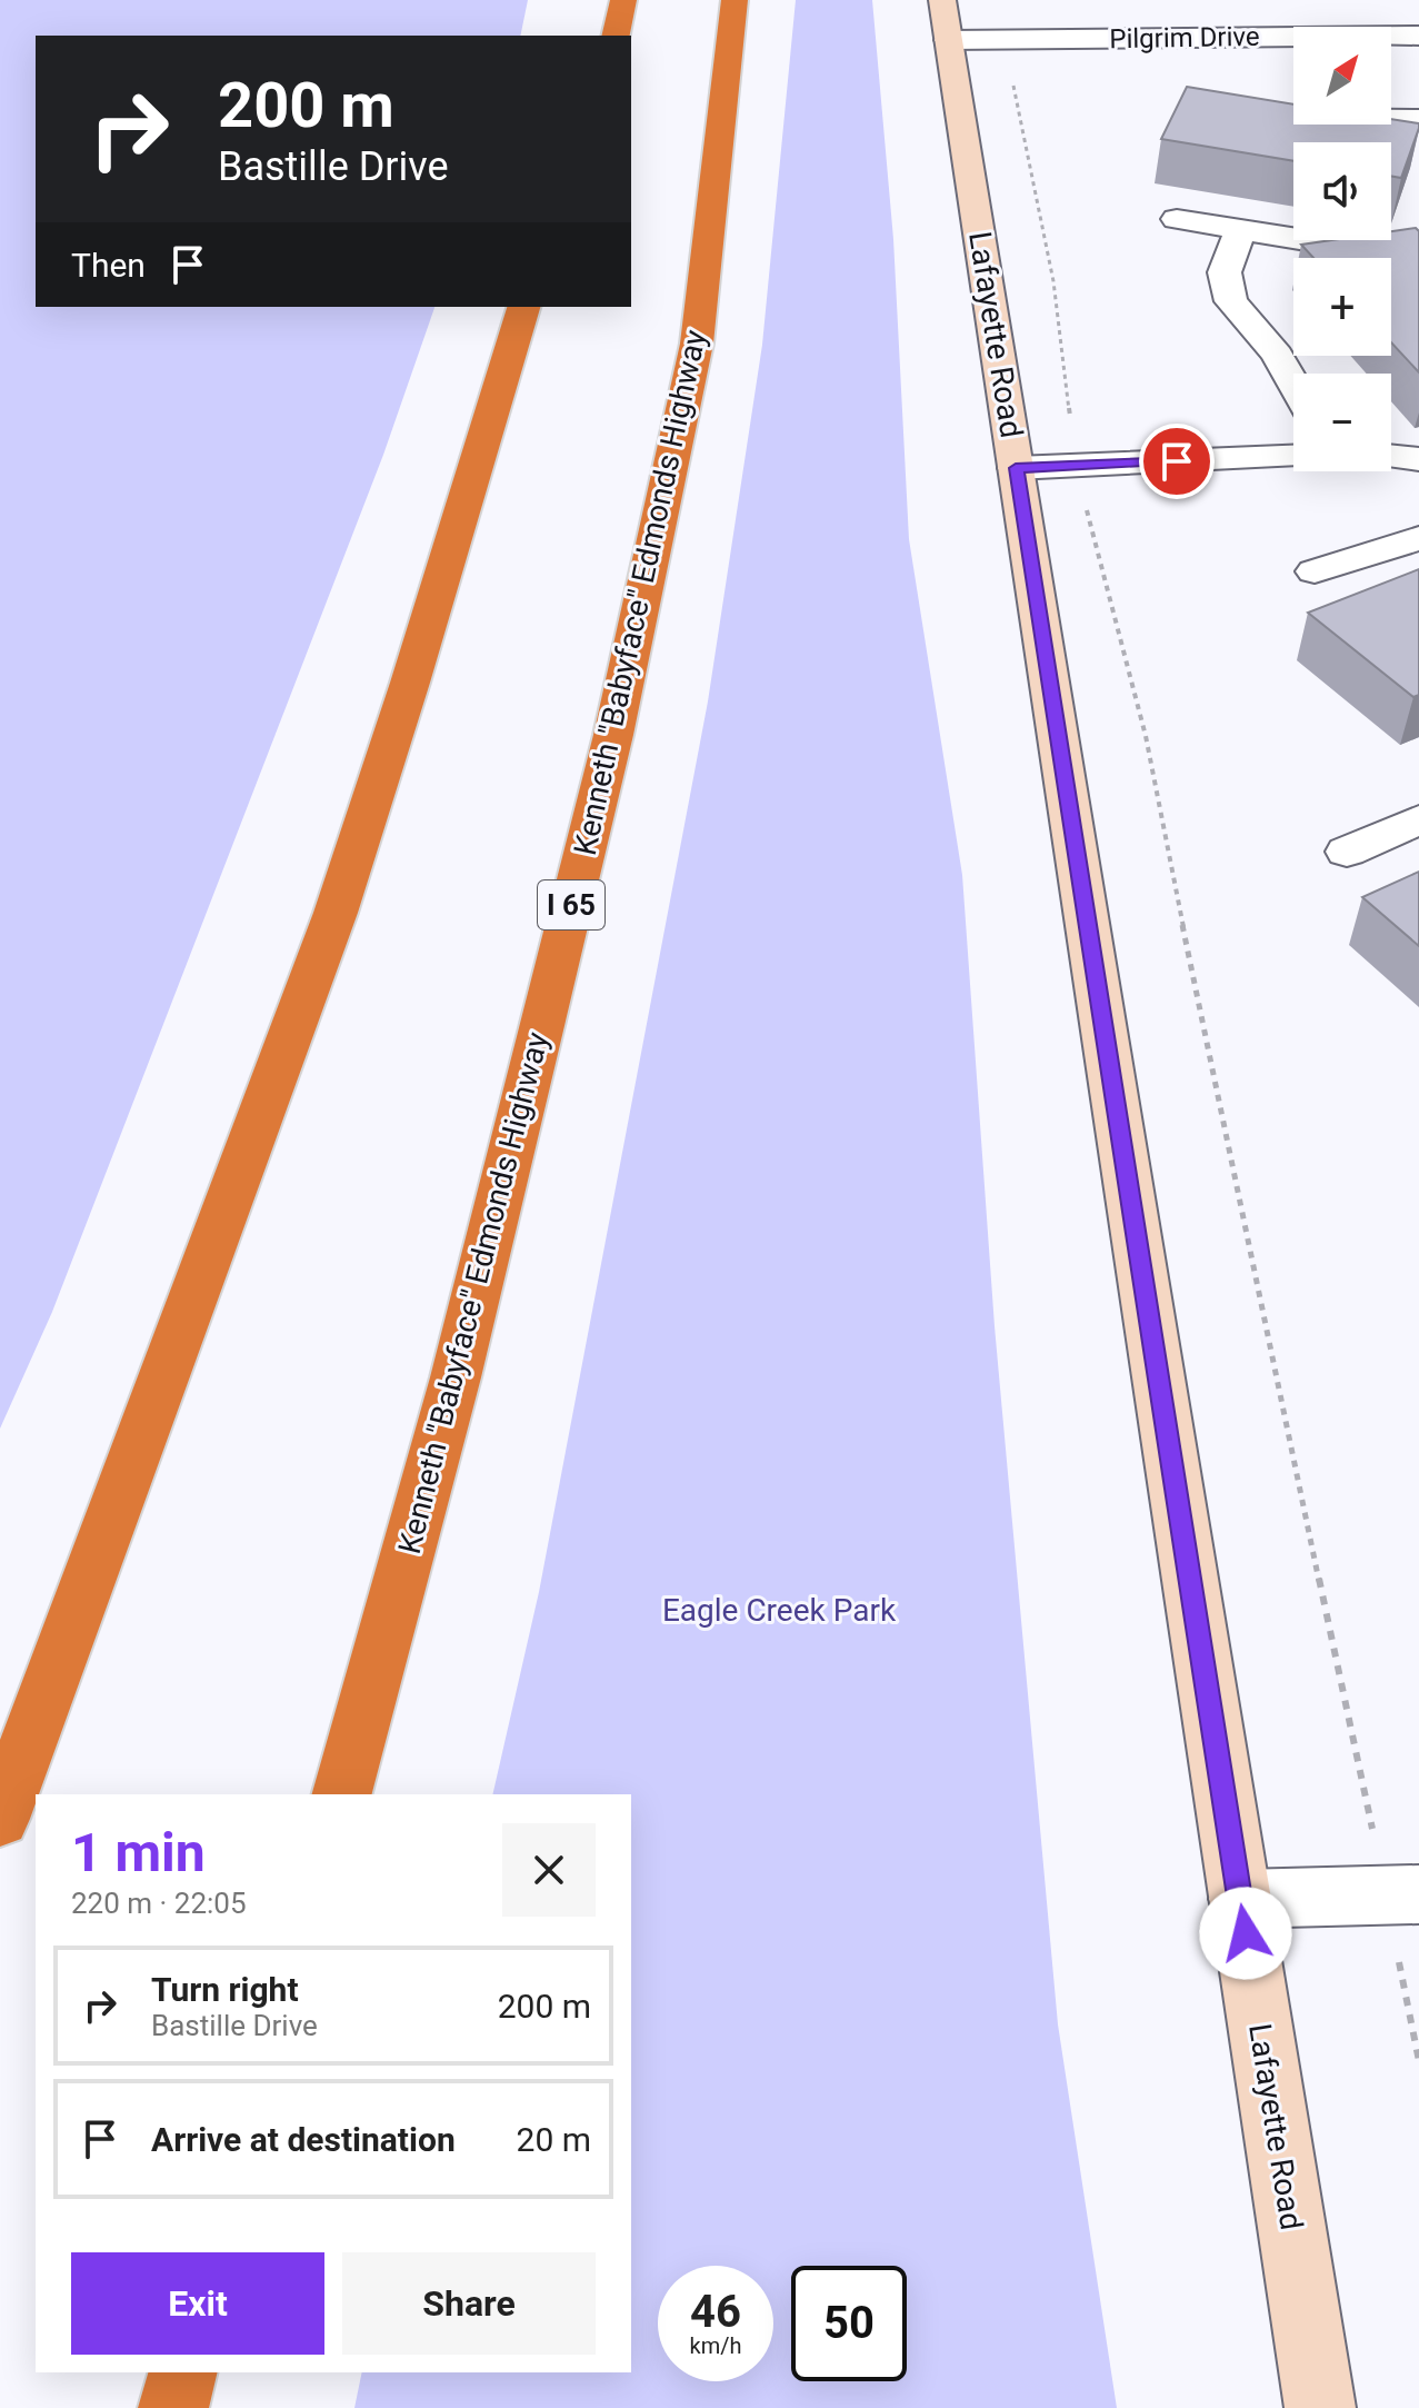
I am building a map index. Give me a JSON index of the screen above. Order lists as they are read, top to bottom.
{
  "streets": {
    "highway": ["Kenneth \"Babyface\" Edmonds Highway", "I 65"],
    "main road": ["Lafayette Road"],
    "street": ["Pilgrim Drive"]
  },
  "crossings": [
    ["Pilgrim Drive", "Lafayette Road"]
  ],
  "parks": ["Eagle Creek Park"],
  "north": "top right",
  "page": {
    "map_buttons": ["+", "−"],
    "turn": ["200 m", "Bastille Drive"],
    "then": "Then",
    "heading": ["1 min", "220 m · 22:05"],
    "list": [
      {
        "name": "Turn right",
        "note": "Bastille Drive",
        "value": "200 m"
      },
      {
        "name": "Arrive at destination",
        "value": "20 m"
      }
    ],
    "buttons": ["Exit", "Share"],
    "speed": "46 km/h",
    "limit": "50"
  }
}
